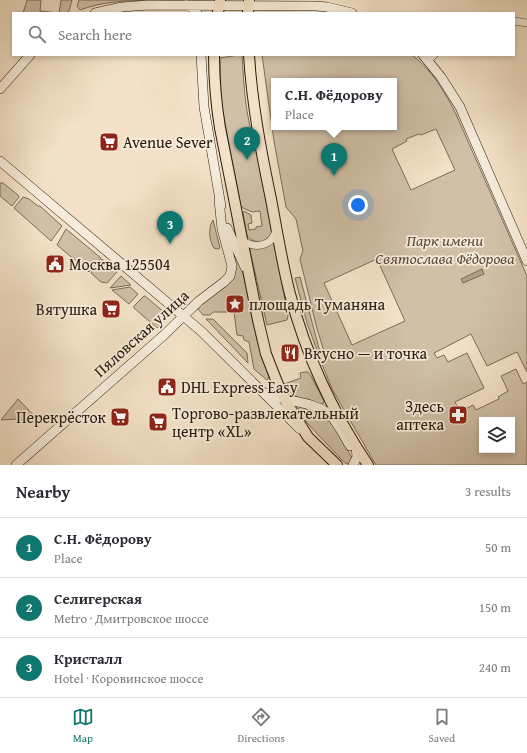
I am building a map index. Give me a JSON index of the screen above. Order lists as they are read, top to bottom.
{
  "streets": {
    "street": ["Пяловская улица"]
  },
  "parks": ["Парк имени Святослава Фёдорова"],
  "places": {
    "supermarket": [
      "Avenue Sever",
      "Вятушка",
      "Перекрёсток",
      "Торгово-развлекательный центр «XL»"
    ],
    "public building": ["Москва 125504", "DHL Express Easy"],
    "place": ["площадь Туманяна"],
    "restaurant": ["Вкусно — и точка"],
    "pharmacy": ["Здесь аптека"]
  },
  "page": {
    "search": "Search here",
    "popup": ["С.Н. Фёдорову", "Place"],
    "pins": ["2", "1", "3"],
    "heading": ["Nearby", "3 results"],
    "list": [
      {
        "mark": "1",
        "name": "С.Н. Фёдорову",
        "note": "Place",
        "value": "50 m"
      },
      {
        "mark": "2",
        "name": "Селигерская",
        "note": "Metro · Дмитровское шоссе",
        "value": "150 m"
      },
      {
        "mark": "3",
        "name": "Кристалл",
        "note": "Hotel · Коровинское шоссе",
        "value": "240 m"
      }
    ],
    "nav": ["Map", "Directions", "Saved"]
  }
}
